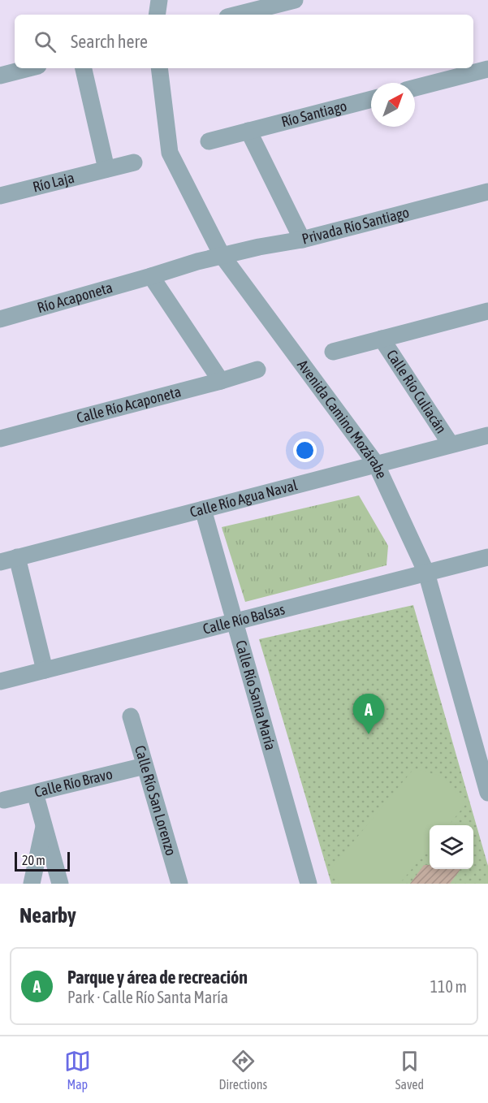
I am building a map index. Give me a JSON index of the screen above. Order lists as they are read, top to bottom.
{
  "streets": {
    "street": [
      "Río Santiago",
      "Río Laja",
      "Privada Río Santiago",
      "Río Acaponeta",
      "Calle Río Culiacán",
      "Calle Río Acaponeta",
      "Avenida Camino Mozárabe",
      "Calle Río Agua Naval",
      "Calle Río Balsas",
      "Calle Río Santa María",
      "Calle Río Bravo",
      "Calle Río San Lorenzo"
    ]
  },
  "crossings": [
    ["Privada Río Santiago", "Río Acaponeta"],
    ["Privada Río Santiago", "Avenida Camino Mozárabe"],
    ["Río Acaponeta", "Avenida Camino Mozárabe"],
    ["Calle Río Culiacán", "Calle Río Agua Naval"],
    ["Avenida Camino Mozárabe", "Calle Río Agua Naval"],
    ["Avenida Camino Mozárabe", "Calle Río Balsas"],
    ["Calle Río Agua Naval", "Calle Río Santa María"],
    ["Calle Río Balsas", "Calle Río Santa María"],
    ["Calle Río Bravo", "Calle Río San Lorenzo"]
  ],
  "scale_bar": "20 m",
  "north": "top right",
  "page": {
    "search": "Search here",
    "pins": "A",
    "scale": "20 m",
    "heading": "Nearby",
    "list": [
      {
        "mark": "A",
        "name": "Parque y área de recreación",
        "note": "Park · Calle Río Santa María",
        "value": "110 m"
      }
    ],
    "nav": ["Map", "Directions", "Saved"]
  }
}
